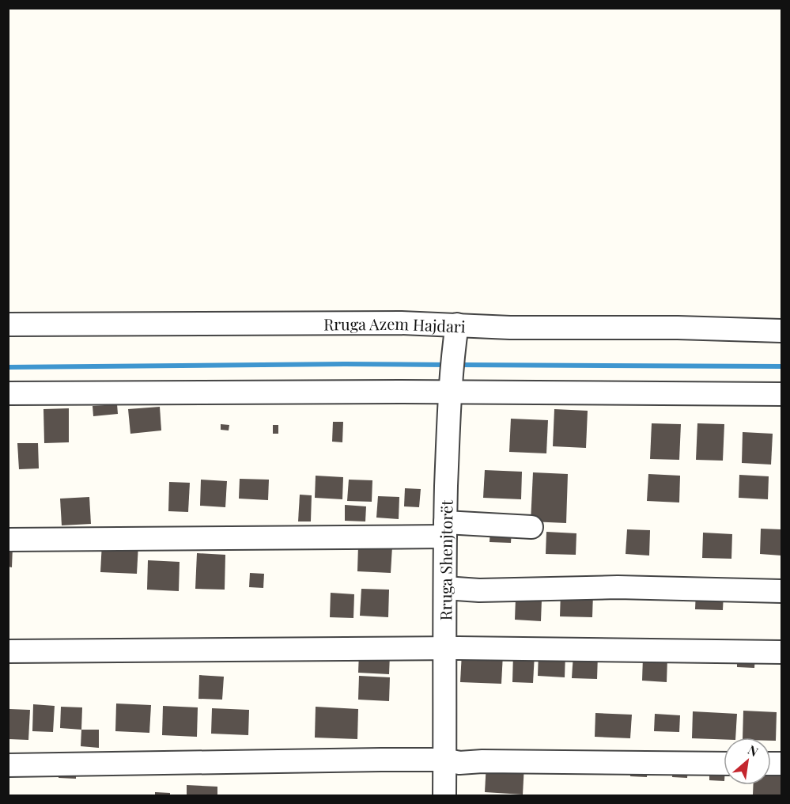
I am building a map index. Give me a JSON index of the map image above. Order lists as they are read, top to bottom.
{
  "streets": {
    "street": ["Rruga Azem Hajdari", "Rruga Shenjtorët"]
  },
  "crossings": [
    ["Rruga Azem Hajdari", "Rruga Shenjtorët"]
  ],
  "north": "top right"
}
